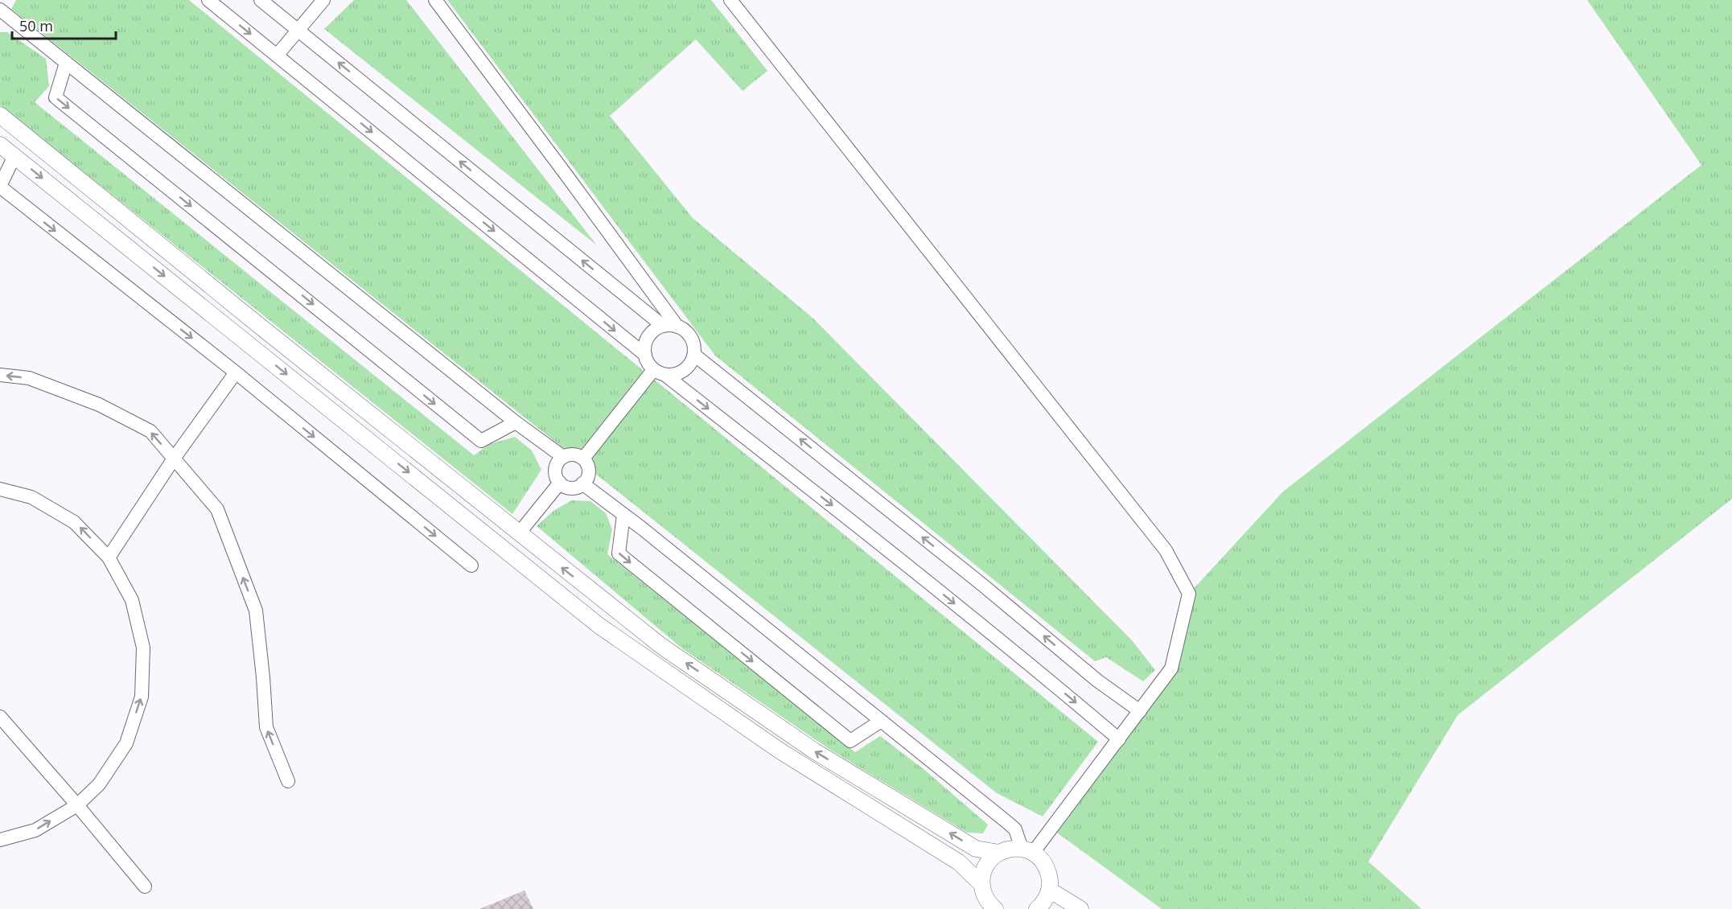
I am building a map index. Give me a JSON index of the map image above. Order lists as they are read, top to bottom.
{
  "scale_bar": "50 m"
}
